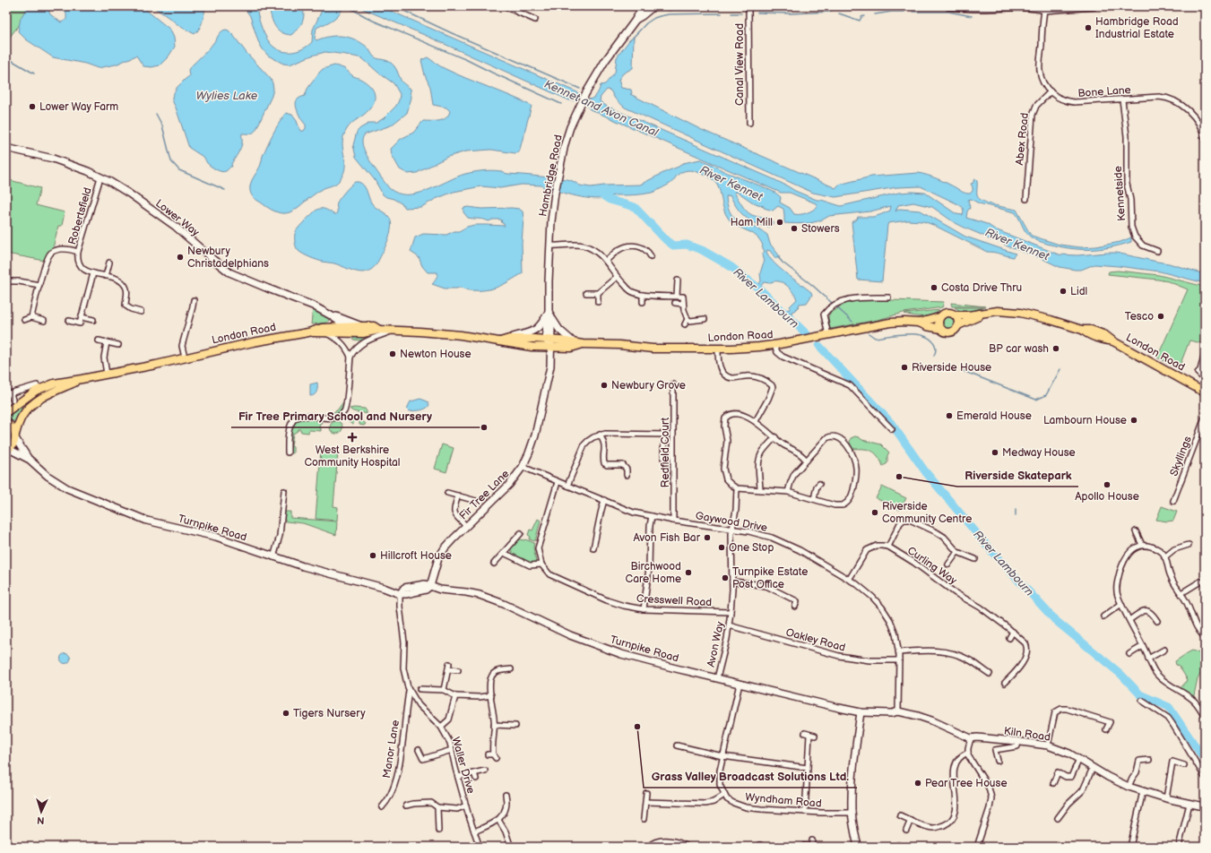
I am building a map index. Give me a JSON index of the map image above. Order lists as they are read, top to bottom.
{
  "streets": {
    "main road": ["London Road"],
    "street": [
      "Canal View Road",
      "Bone Lane",
      "Abex Road",
      "Hambridge Road",
      "Kennetside",
      "Robertsfield",
      "Lower Way",
      "Redfield Court",
      "Skyllings",
      "Fir Tree Lane",
      "Gaywood Drive",
      "Turnpike Road",
      "Curling Way",
      "Cresswell Road",
      "Oakley Road",
      "Avon Way",
      "Kiln Road",
      "Manor Lane",
      "Waller Drive",
      "Wyndham Road"
    ]
  },
  "crossings": [
    ["Bone Lane", "Abex Road"],
    ["Bone Lane", "Kennetside"],
    ["Hambridge Road", "London Road"],
    ["Hambridge Road", "Fir Tree Lane"],
    ["Robertsfield", "Lower Way"],
    ["Lower Way", "London Road"],
    ["London Road", "Fir Tree Lane"],
    ["Redfield Court", "Gaywood Drive"],
    ["Fir Tree Lane", "Gaywood Drive"],
    ["Fir Tree Lane", "Turnpike Road"],
    ["Gaywood Drive", "Oakley Road"],
    ["Gaywood Drive", "Avon Way"],
    ["Gaywood Drive", "Kiln Road"],
    ["Turnpike Road", "Avon Way"],
    ["Turnpike Road", "Kiln Road"],
    ["Turnpike Road", "Waller Drive"],
    ["Cresswell Road", "Avon Way"],
    ["Oakley Road", "Avon Way"],
    ["Manor Lane", "Waller Drive"]
  ],
  "water": [
    "Wylies Lake",
    "Kennet and Avon Canal",
    "River Kennet",
    "River Lambourn"
  ],
  "places": {
    "other": [
      "Hambridge Road Industrial Estate",
      "Lower Way Farm",
      "Ham Mill",
      "Stowers",
      "Newbury Christadelphians",
      "Costa Drive Thru",
      "Lidl",
      "Tesco",
      "BP car wash",
      "Newton House",
      "Riverside House",
      "Newbury Grove",
      "Emerald House",
      "Lambourn House",
      "Fir Tree Primary School and Nursery",
      "Medway House",
      "Riverside Skatepark",
      "Apollo House",
      "Riverside Community Centre",
      "Avon Fish Bar",
      "One Stop",
      "Hillcroft House",
      "Birchwood Care Home",
      "Turnpike Estate Post Office",
      "Tigers Nursery",
      "Grass Valley Broadcast Solutions Ltd.",
      "Pear Tree House"
    ],
    "health": ["West Berkshire Community Hospital"]
  },
  "north": "bottom"
}
